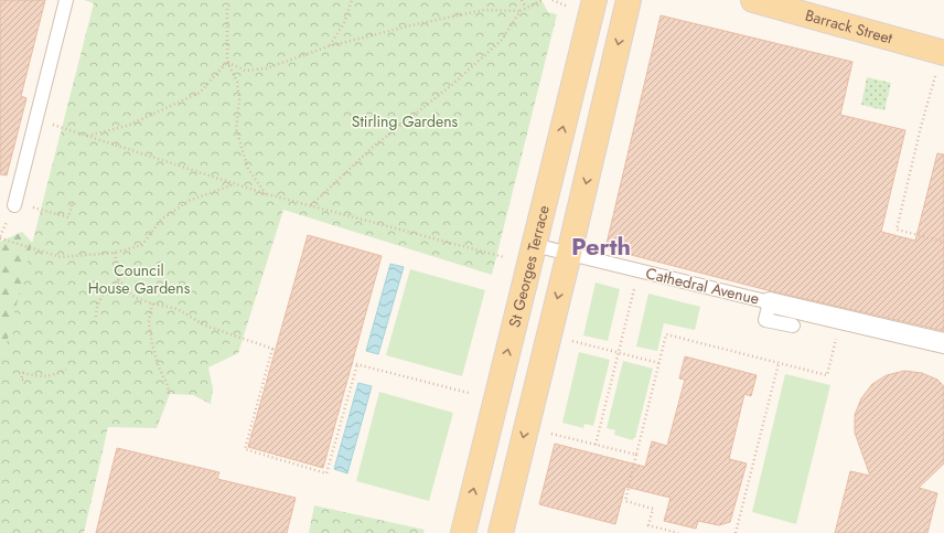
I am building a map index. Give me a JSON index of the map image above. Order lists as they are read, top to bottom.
{
  "streets": {
    "main road": ["Barrack Street", "St Georges Terrace"],
    "lane": ["Cathedral Avenue"]
  },
  "crossings": [
    ["St Georges Terrace", "Cathedral Avenue"]
  ],
  "districts": ["Perth"],
  "parks": ["Stirling Gardens", "Council House Gardens"]
}
